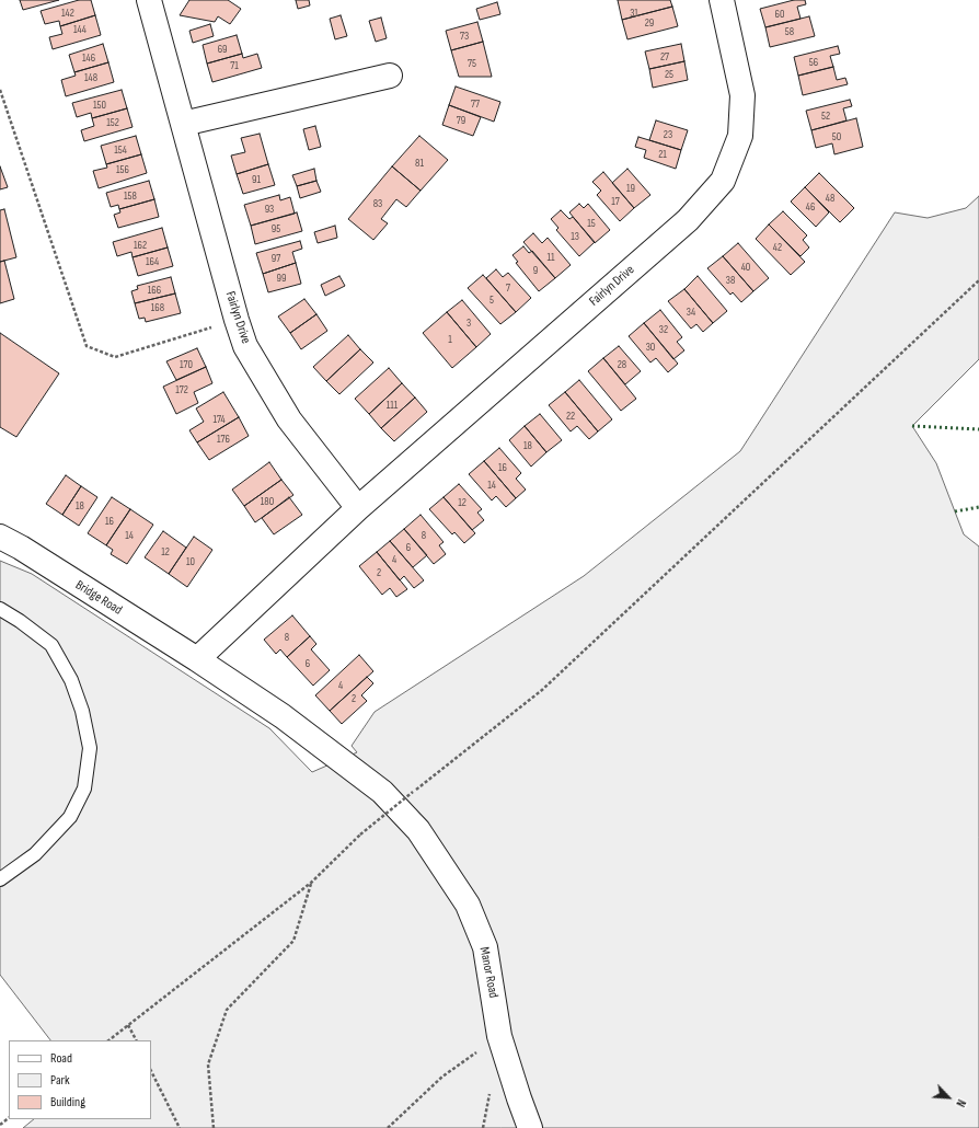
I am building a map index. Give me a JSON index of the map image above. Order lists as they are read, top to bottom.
{
  "streets": {
    "street": ["Fairlyn Drive", "Bridge Road", "Manor Road"]
  },
  "crossings": [
    ["Fairlyn Drive", "Bridge Road"],
    ["Bridge Road", "Manor Road"]
  ],
  "house_numbers": [
    "142",
    "31",
    "60",
    "29",
    "144",
    "58",
    "73",
    "69",
    "27",
    "146",
    "56",
    "75",
    "71",
    "25",
    "148",
    "77",
    "150",
    "52",
    "79",
    "152",
    "23",
    "50",
    "154",
    "21",
    "81",
    "156",
    "91",
    "19",
    "158",
    "48",
    "17",
    "83",
    "46",
    "93",
    "15",
    "95",
    "13",
    "162",
    "42",
    "11",
    "97",
    "164",
    "40",
    "9",
    "99",
    "38",
    "7",
    "166",
    "5",
    "168",
    "34",
    "3",
    "32",
    "1",
    "30",
    "170",
    "28",
    "172",
    "111",
    "22",
    "174",
    "176",
    "18",
    "16",
    "14",
    "180",
    "12",
    "18",
    "16",
    "14",
    "8",
    "6",
    "12",
    "4",
    "10",
    "2",
    "8",
    "6",
    "4",
    "2"
  ],
  "legend": ["Road", "Park", "Building"],
  "north": "bottom right"
}
